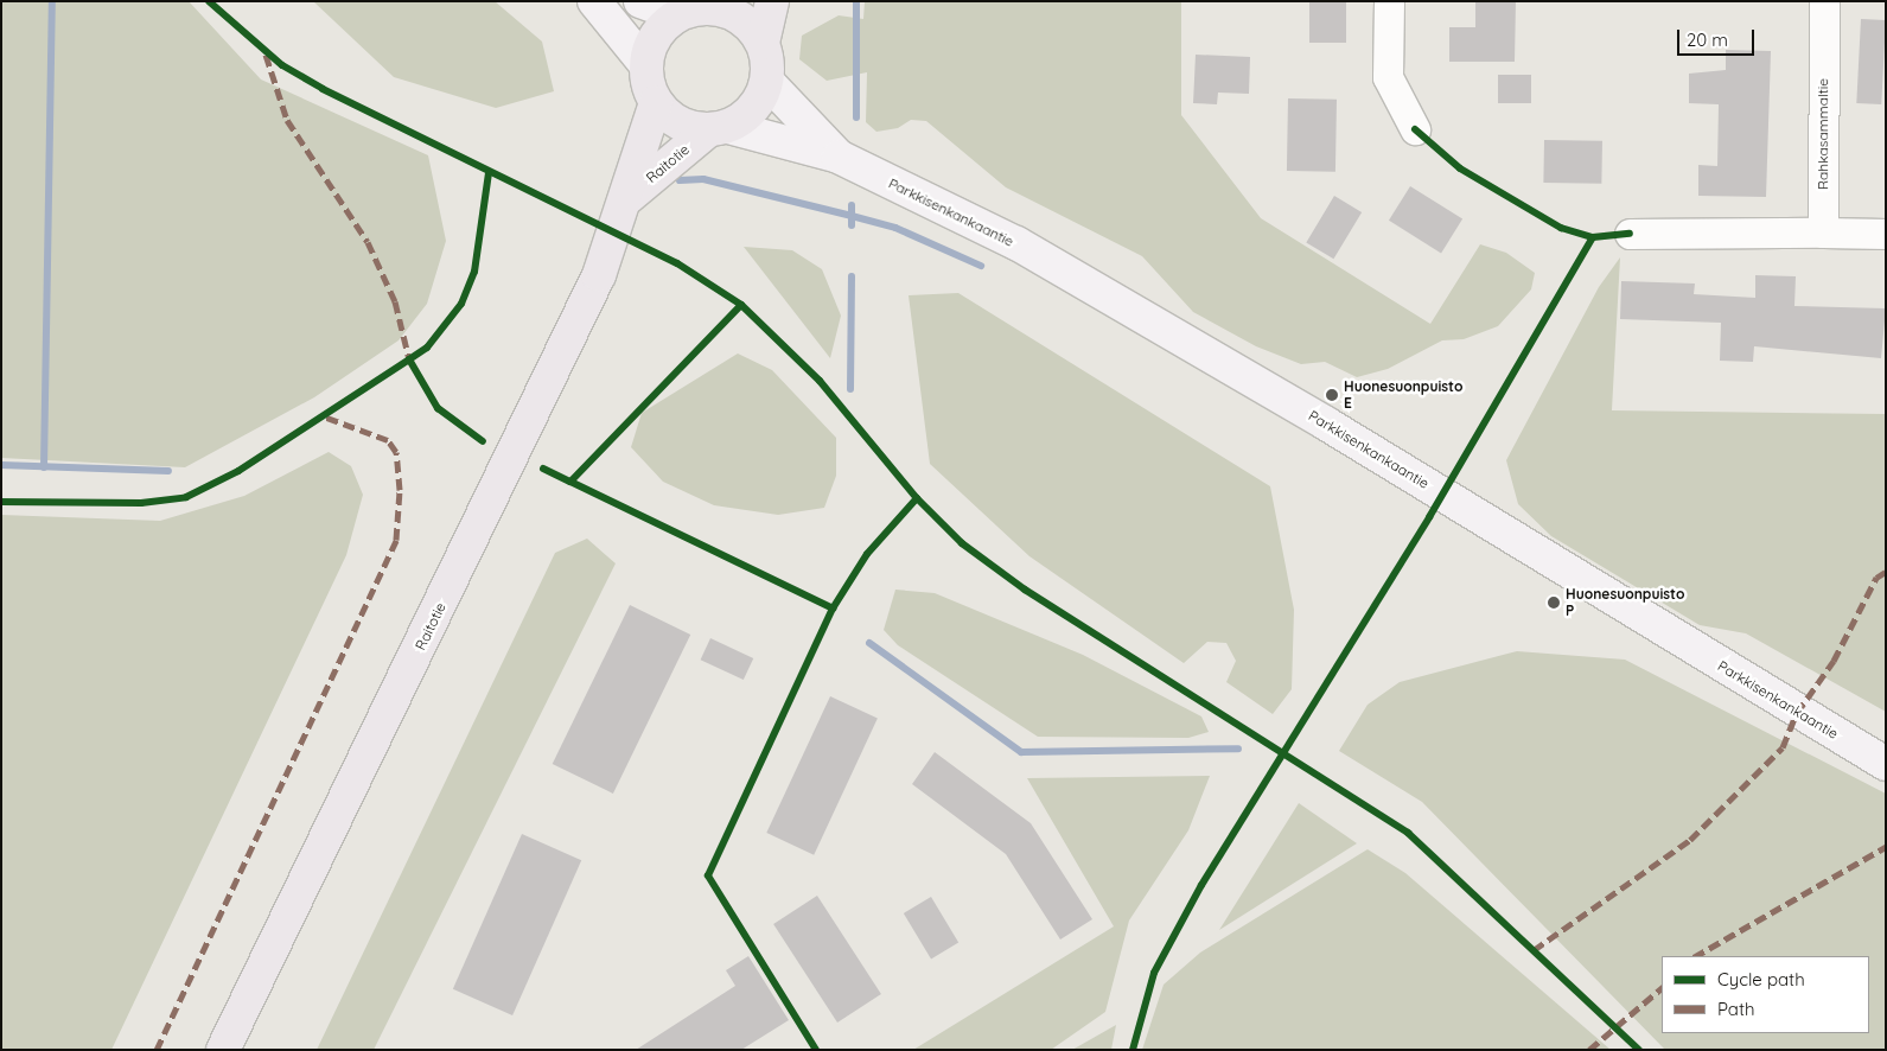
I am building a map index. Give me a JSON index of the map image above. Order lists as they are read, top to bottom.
{
  "streets": {
    "main road": ["Raitotie"],
    "street": ["Rahkasammaltie", "Parkkisenkankaantie"]
  },
  "crossings": [
    ["Raitotie", "Parkkisenkankaantie"]
  ],
  "places": ["Huonesuonpuisto E", "Huonesuonpuisto P"],
  "legend": ["Cycle path", "Path"],
  "scale_bar": "20 m"
}
